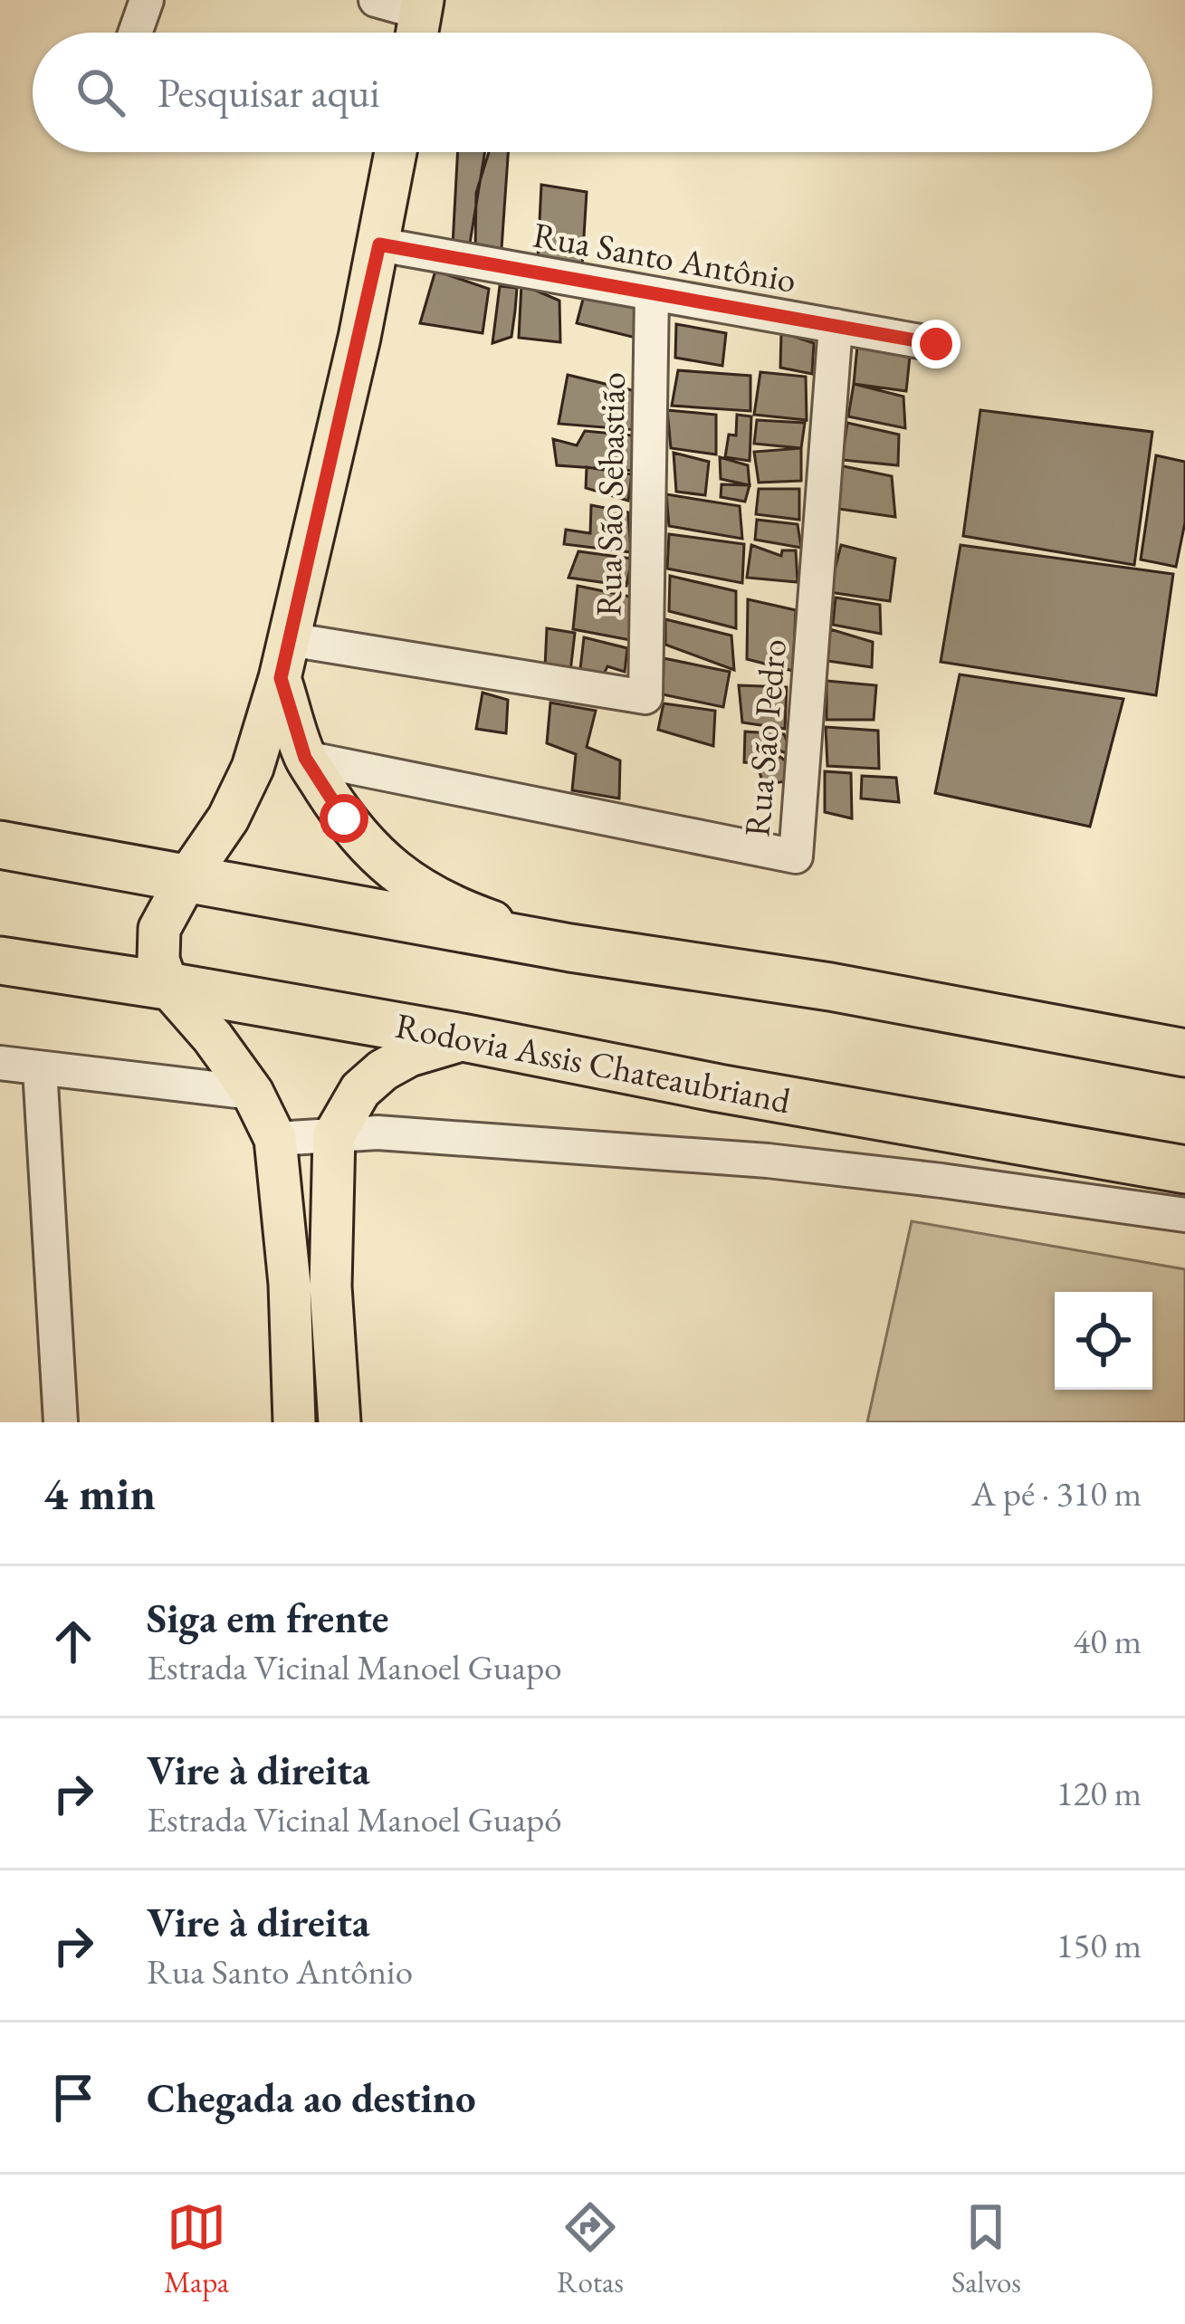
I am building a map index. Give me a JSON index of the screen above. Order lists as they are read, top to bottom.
{
  "streets": {
    "highway": ["Rodovia Assis Chateaubriand"],
    "street": ["Rua Santo Antônio", "Rua São Sebastião", "Rua São Pedro"]
  },
  "crossings": [
    ["Rua Santo Antônio", "Rua São Sebastião"],
    ["Rua Santo Antônio", "Rua São Pedro"]
  ],
  "page": {
    "search": "Pesquisar aqui",
    "heading": ["4 min", "A pé · 310 m"],
    "list": [
      ["Siga em frente", "Estrada Vicinal Manoel Guapo", "40 m"],
      ["Vire à direita", "Estrada Vicinal Manoel Guapó", "120 m"],
      ["Vire à direita", "Rua Santo Antônio", "150 m"],
      "Chegada ao destino"
    ],
    "nav": ["Mapa", "Rotas", "Salvos"]
  }
}
